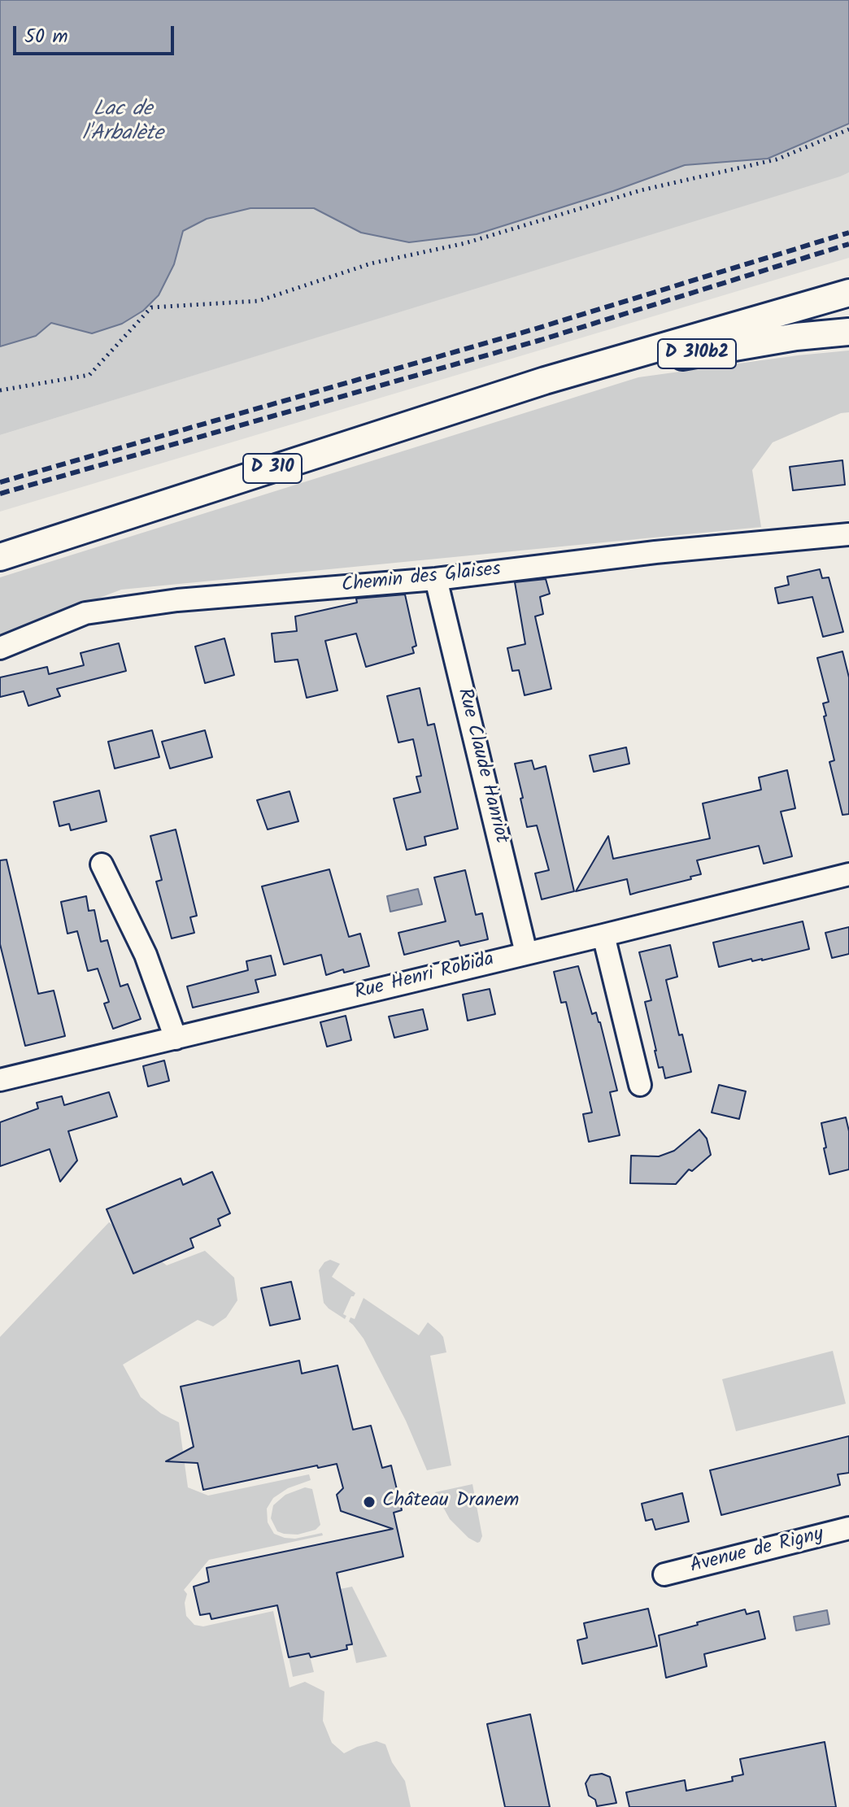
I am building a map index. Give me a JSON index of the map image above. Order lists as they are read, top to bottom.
{
  "streets": {
    "main road": ["D 310b2", "D 310"],
    "street": [
      "Chemin des Glaises",
      "Rue Claude Hanriot",
      "Rue Henri Robida",
      "Avenue de Rigny"
    ]
  },
  "crossings": [
    ["D 310b2", "D 310"],
    ["Chemin des Glaises", "Rue Claude Hanriot"],
    ["Rue Claude Hanriot", "Rue Henri Robida"]
  ],
  "water": ["Lac de l'Arbalète"],
  "places": ["Château Dranem"],
  "scale_bar": "50 m"
}
